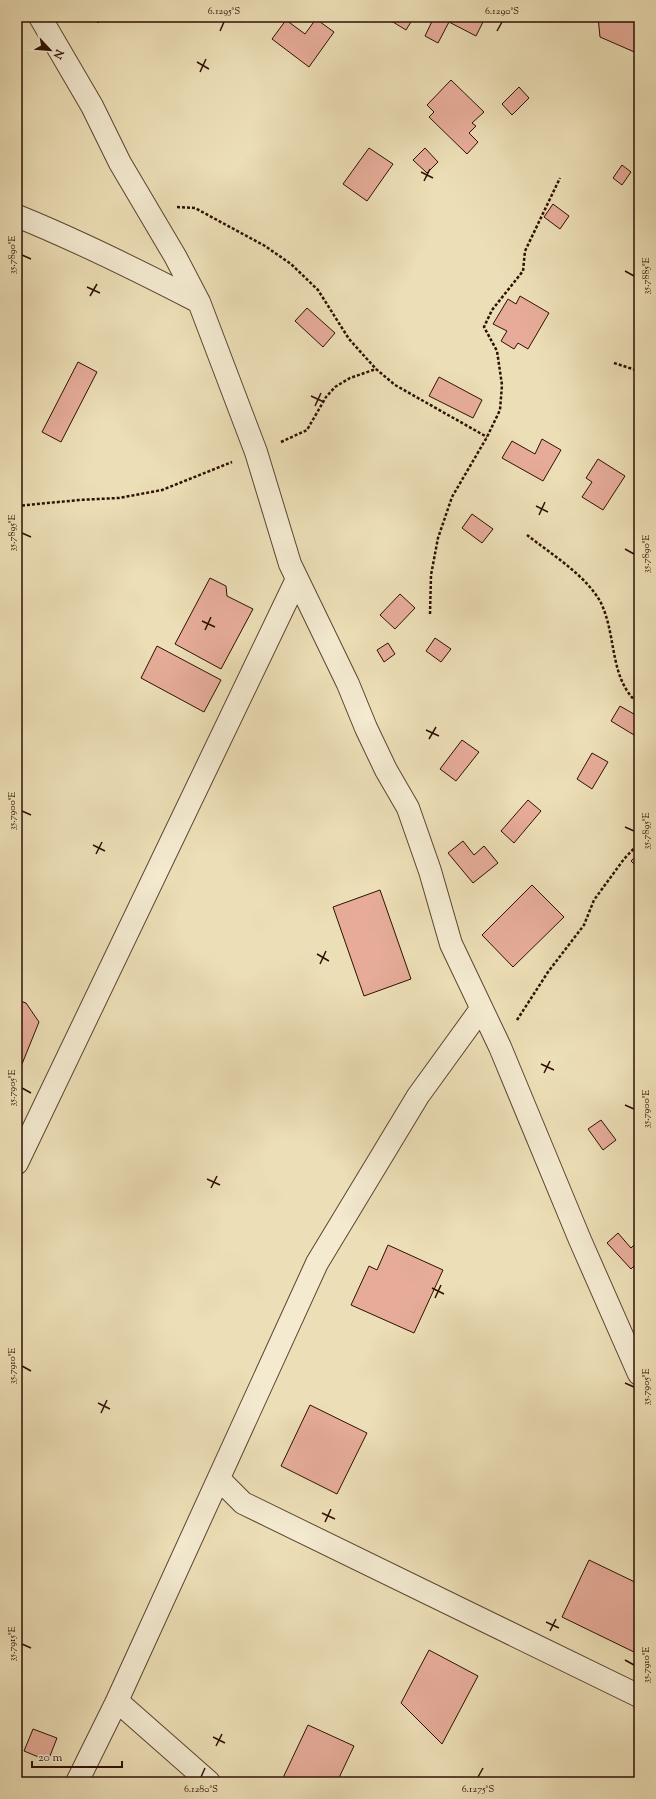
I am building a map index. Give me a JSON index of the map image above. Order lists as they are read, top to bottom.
{
  "scale_bar": "20 m",
  "north": "bottom right",
  "coordinates": [
    "6.1295°S",
    "6.1290°S",
    "35.7890°E",
    "35.7885°E",
    "35.7895°E",
    "35.7900°E",
    "35.7905°E",
    "35.7910°E",
    "35.7915°E",
    "6.1280°S",
    "6.1275°S"
  ]
}
